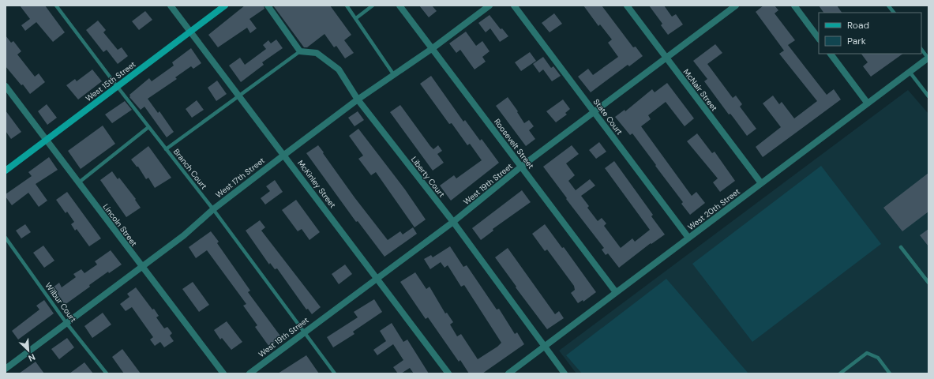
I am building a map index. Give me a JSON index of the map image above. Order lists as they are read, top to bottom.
{
  "streets": {
    "main road": ["West 15th Street"],
    "street": [
      "McNair Street",
      "State Court",
      "Roosevelt Street",
      "Liberty Court",
      "West 17th Street",
      "McKinley Street",
      "West 19th Street",
      "West 20th Street",
      "Lincoln Street"
    ],
    "lane": ["Branch Court", "Wilbur Court"]
  },
  "crossings": [
    ["West 15th Street", "Branch Court"],
    ["West 15th Street", "McKinley Street"],
    ["West 15th Street", "Lincoln Street"],
    ["McNair Street", "West 19th Street"],
    ["McNair Street", "West 20th Street"],
    ["State Court", "West 19th Street"],
    ["State Court", "West 20th Street"],
    ["Roosevelt Street", "West 17th Street"],
    ["Roosevelt Street", "West 19th Street"],
    ["Roosevelt Street", "West 20th Street"],
    ["Branch Court", "West 17th Street"],
    ["Branch Court", "West 19th Street"],
    ["Liberty Court", "West 17th Street"],
    ["Liberty Court", "West 19th Street"],
    ["Liberty Court", "West 20th Street"],
    ["West 17th Street", "McKinley Street"],
    ["West 17th Street", "Lincoln Street"],
    ["West 17th Street", "Wilbur Court"],
    ["McKinley Street", "West 19th Street"]
  ],
  "legend": ["Road", "Park"],
  "north": "bottom right"
}
